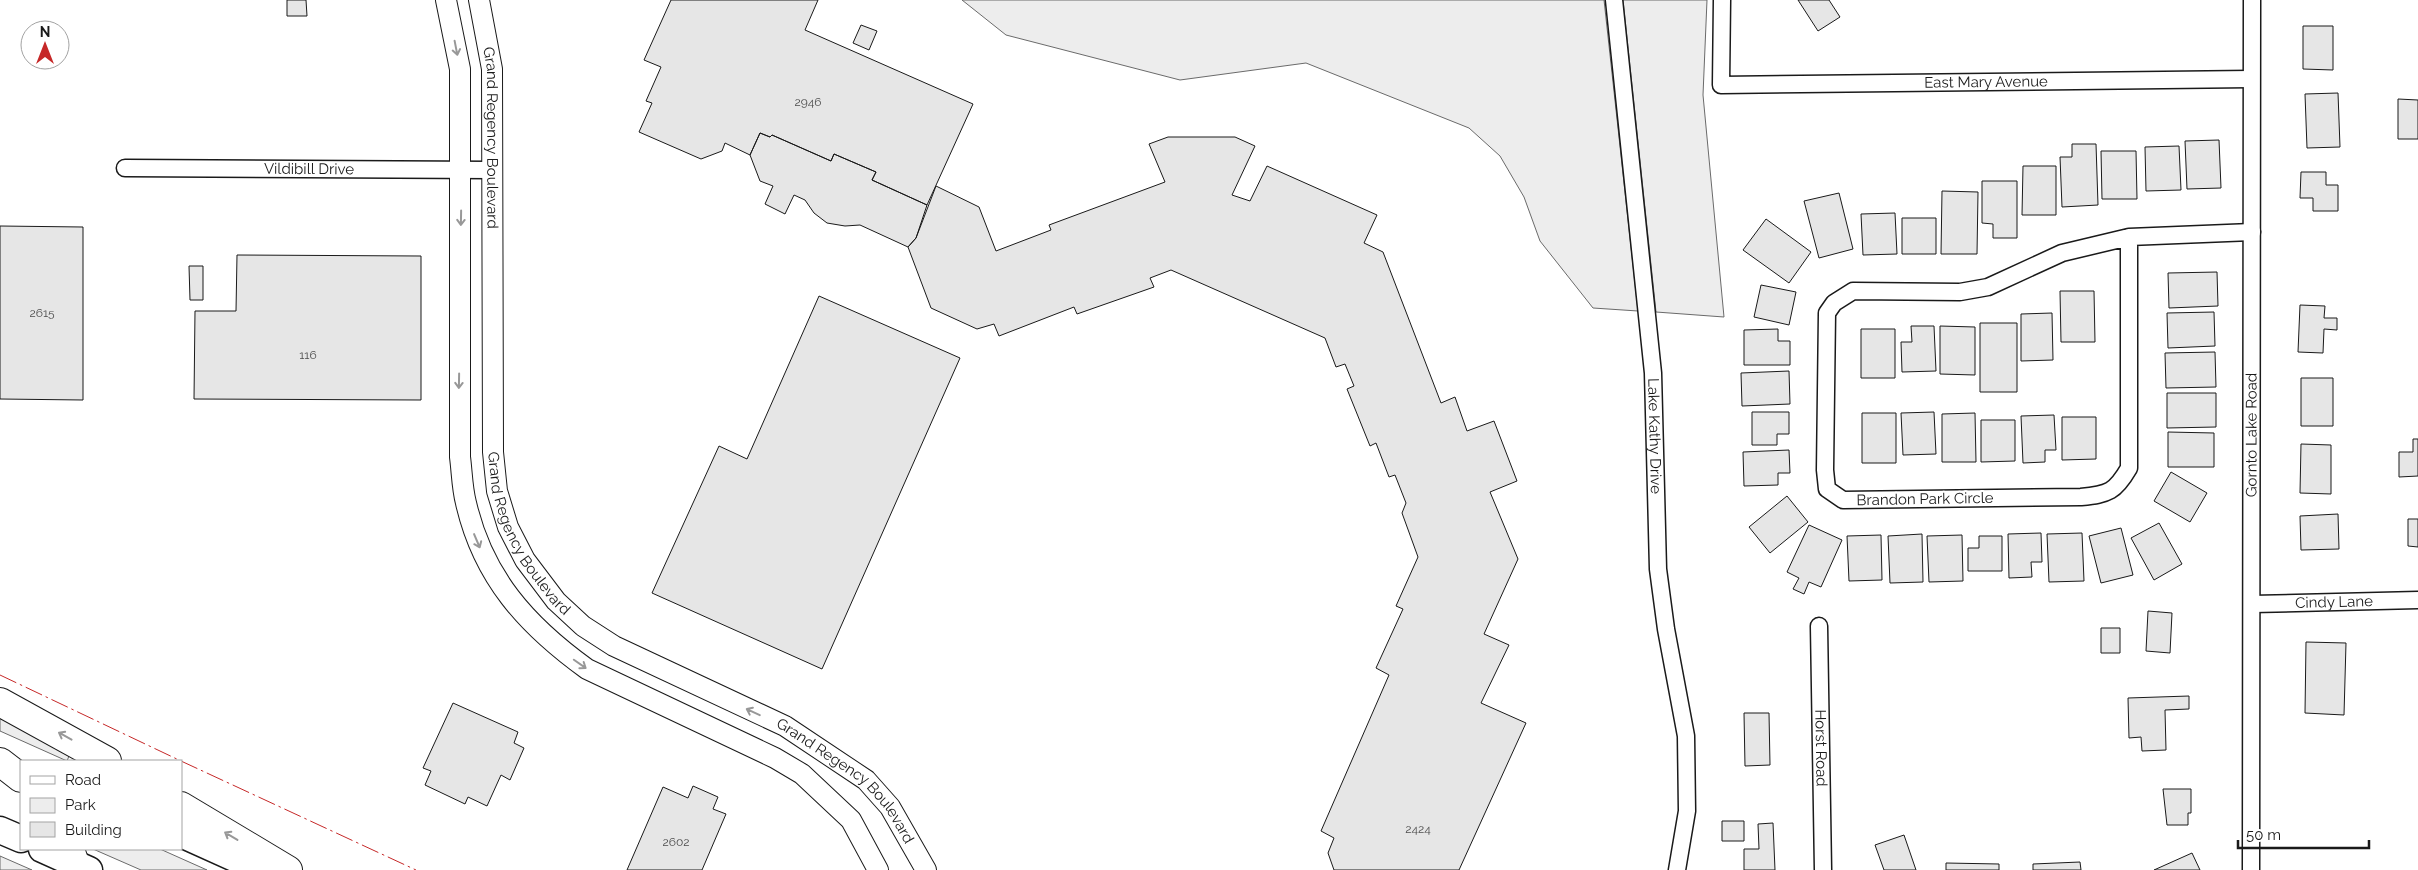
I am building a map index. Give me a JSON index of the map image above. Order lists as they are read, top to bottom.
{
  "streets": {
    "street": [
      "East Mary Avenue",
      "Grand Regency Boulevard",
      "Vildibill Drive",
      "Gornto Lake Road",
      "Lake Kathy Drive",
      "Brandon Park Circle",
      "Cindy Lane",
      "Horst Road"
    ]
  },
  "crossings": [
    ["East Mary Avenue", "Gornto Lake Road"],
    ["Grand Regency Boulevard", "Vildibill Drive"],
    ["Gornto Lake Road", "Brandon Park Circle"],
    ["Gornto Lake Road", "Cindy Lane"]
  ],
  "house_numbers": [
    "2946",
    "2615",
    "116",
    "2424",
    "2602"
  ],
  "legend": ["Road", "Park", "Building"],
  "scale_bar": "50 m",
  "north": "top"
}
